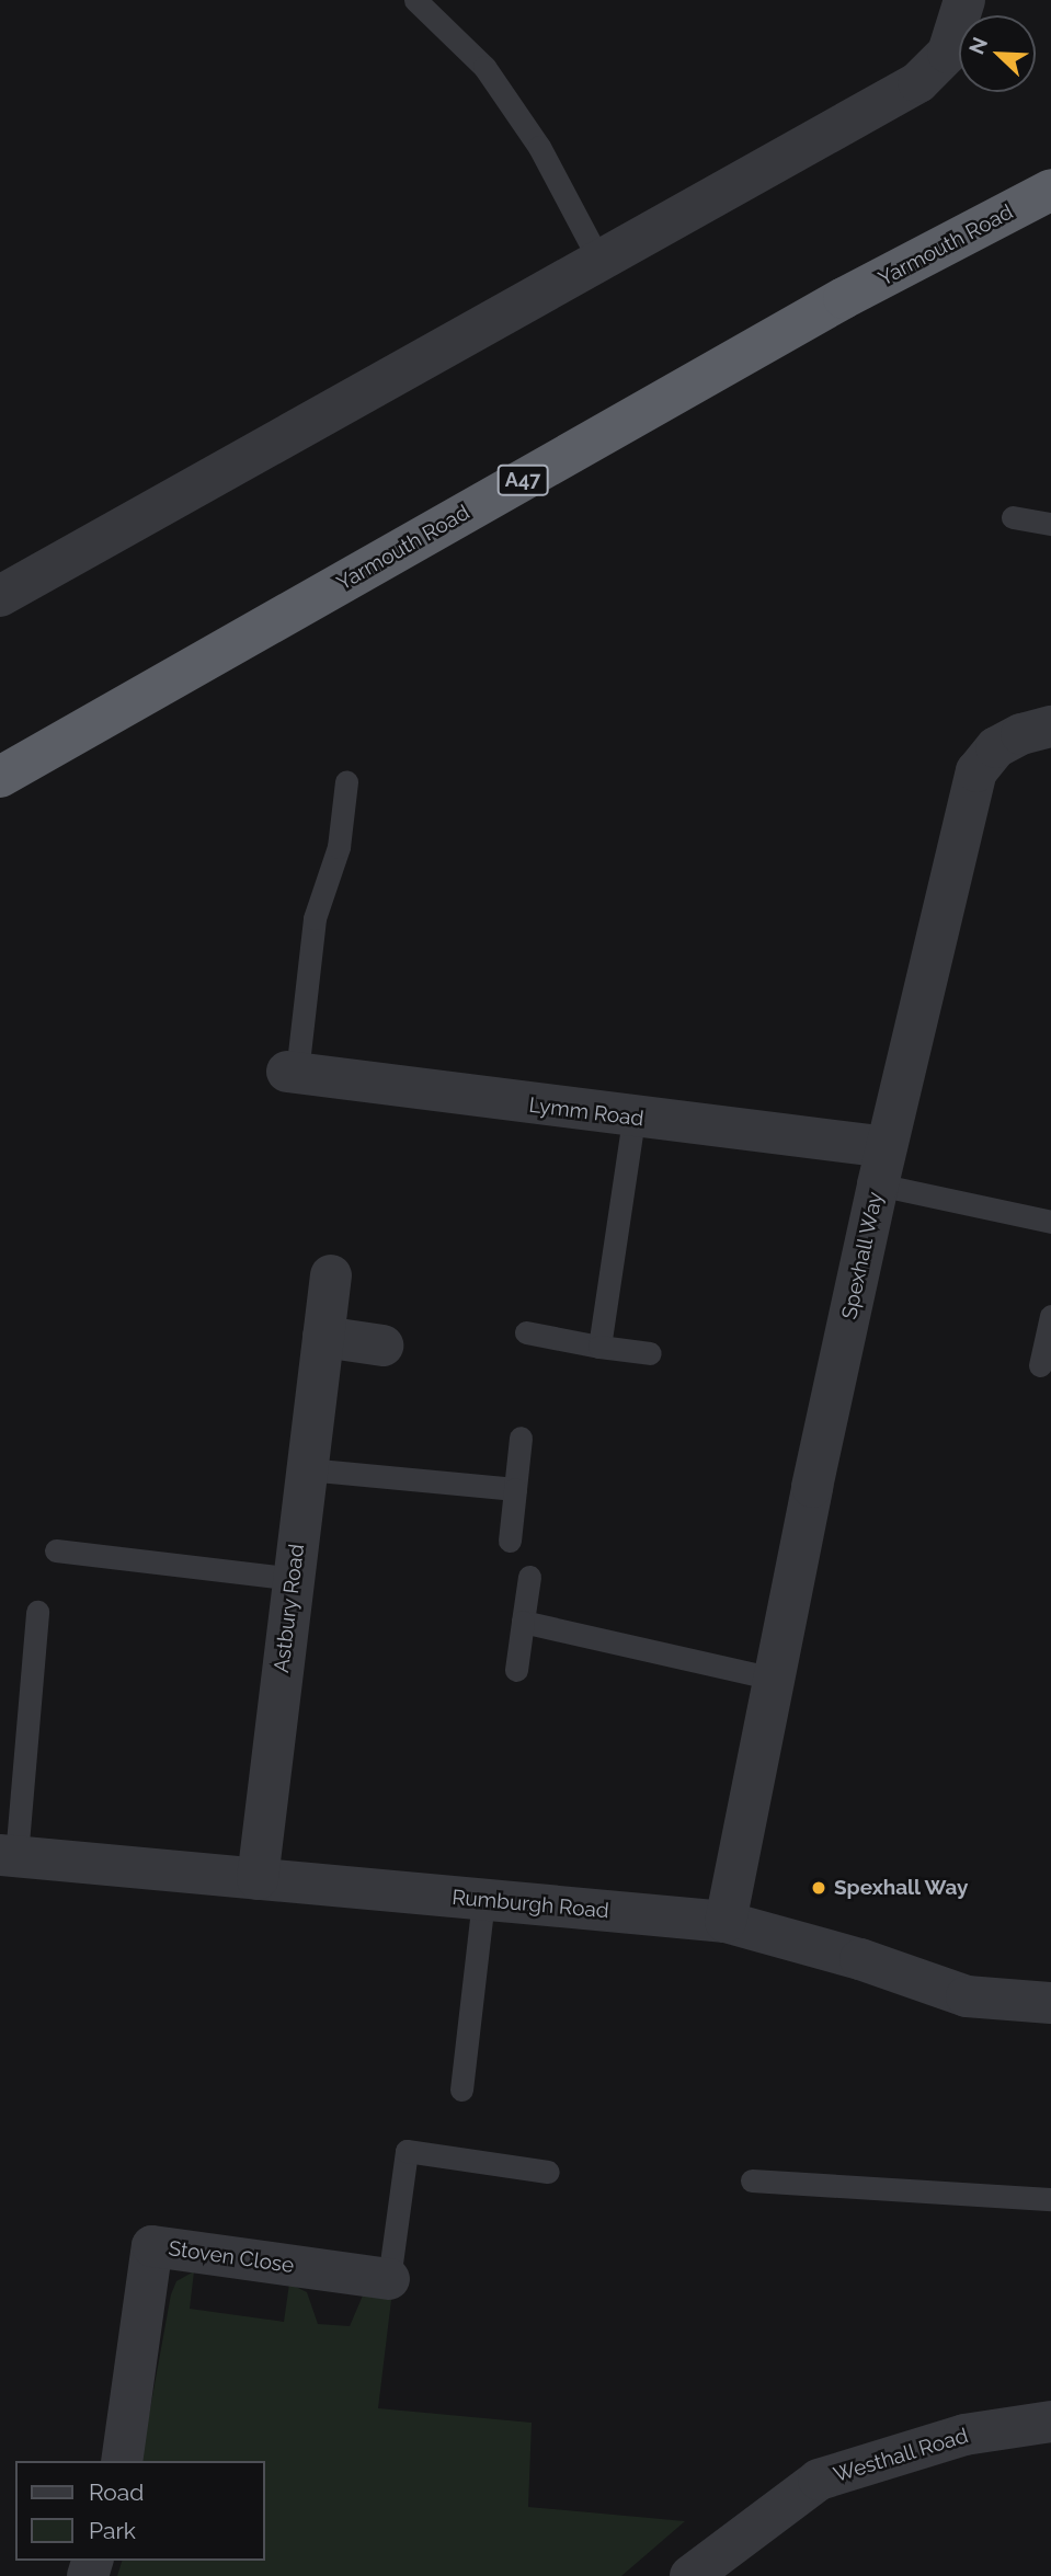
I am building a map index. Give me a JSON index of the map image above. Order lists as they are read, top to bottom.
{
  "streets": {
    "highway": ["Yarmouth Road", "A47"],
    "street": [
      "Lymm Road",
      "Spexhall Way",
      "Astbury Road",
      "Rumburgh Road",
      "Stoven Close",
      "Westhall Road"
    ]
  },
  "crossings": [
    ["Lymm Road", "Spexhall Way"],
    ["Spexhall Way", "Rumburgh Road"],
    ["Astbury Road", "Rumburgh Road"]
  ],
  "places": ["Spexhall Way"],
  "legend": ["Road", "Park"],
  "north": "top left"
}
